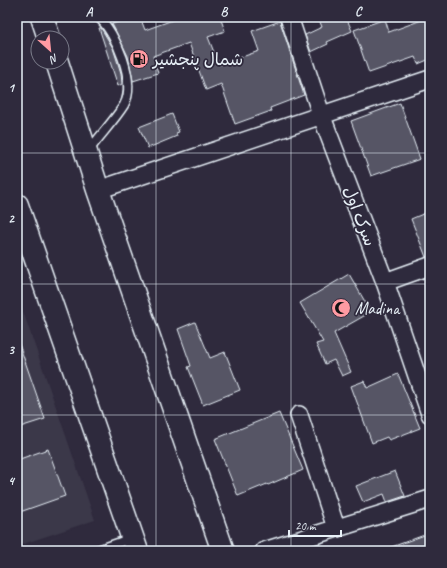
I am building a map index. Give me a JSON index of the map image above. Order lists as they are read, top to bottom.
{
  "streets": {
    "street": ["سرک‌ اول"]
  },
  "places": {
    "fuel station": ["شمال پنجشیر"],
    "mosque": ["Madina"]
  },
  "scale_bar": "20 m",
  "north": "bottom right",
  "grid": {
    "columns": ["A", "B", "C"],
    "rows": [
      "1",
      "2",
      "3",
      "4"
    ]
  }
}
